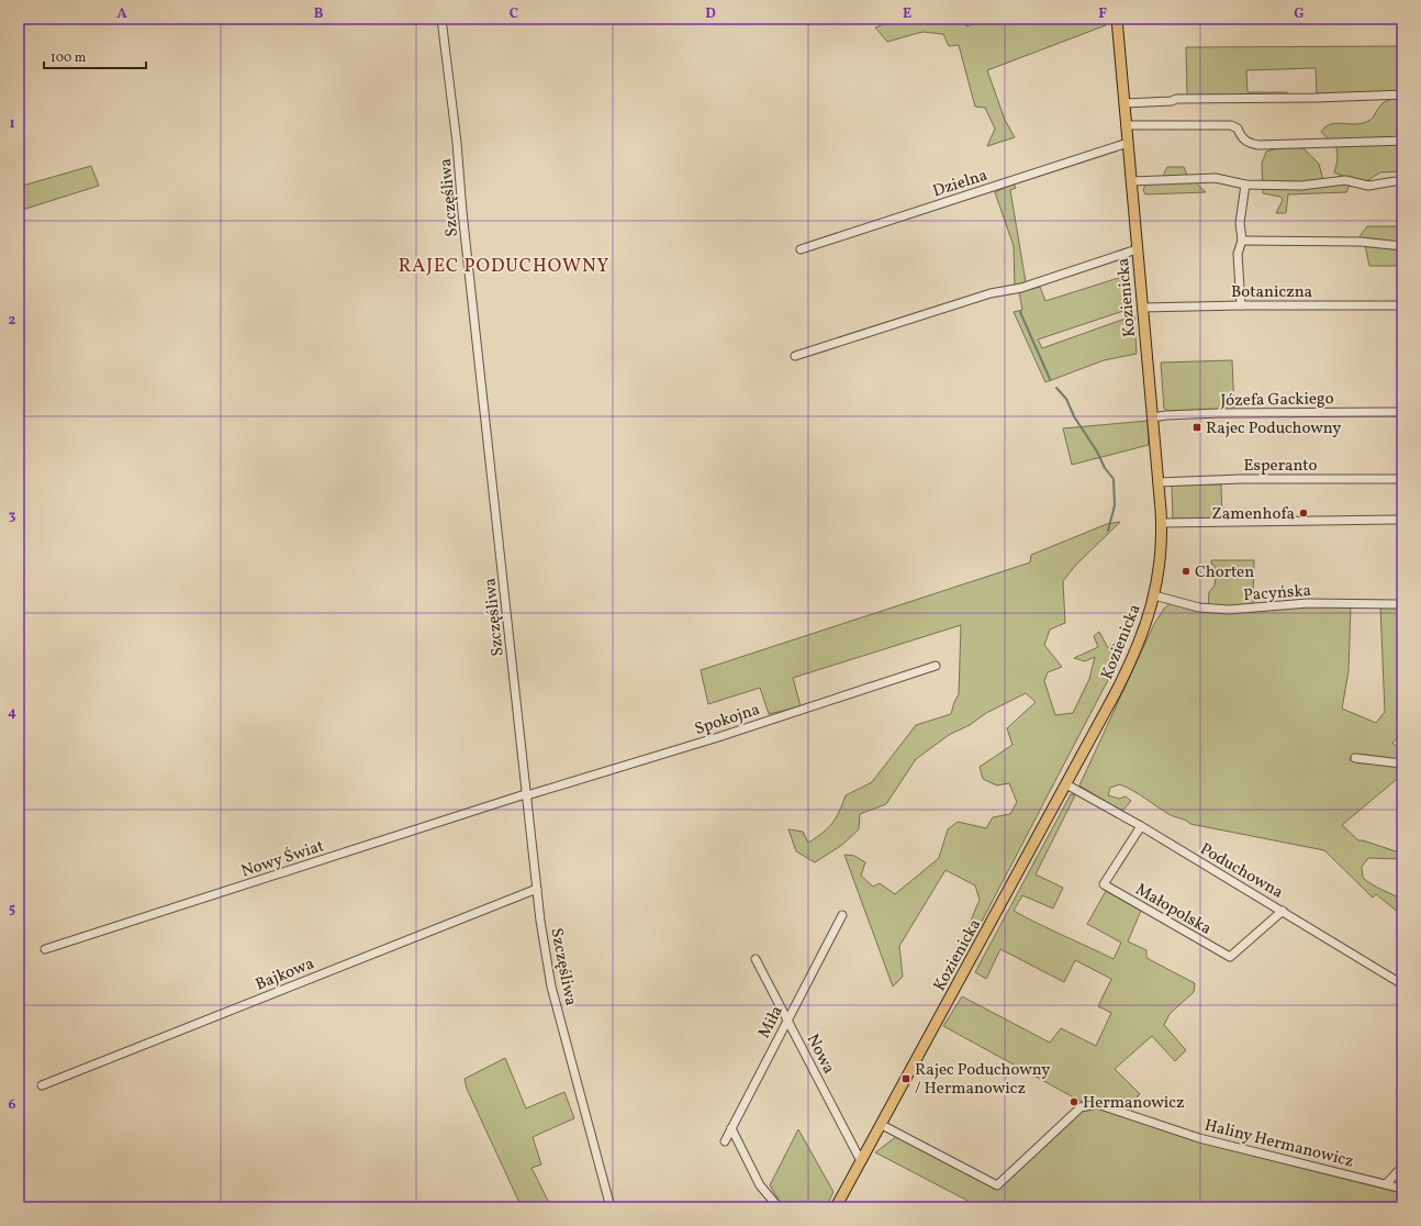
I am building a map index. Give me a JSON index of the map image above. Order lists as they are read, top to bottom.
{
  "streets": {
    "main road": ["Kozienicka"],
    "street": [
      "Dzielna",
      "Szczęśliwa",
      "Botaniczna",
      "Józefa Gackiego",
      "Esperanto",
      "Pacyńska",
      "Spokojna",
      "Nowy Świat",
      "Poduchowna",
      "Małopolska",
      "Bajkowa",
      "Miła",
      "Nowa",
      "Haliny Hermanowicz"
    ]
  },
  "crossings": [
    ["Dzielna", "Kozienicka"],
    ["Szczęśliwa", "Spokojna"],
    ["Szczęśliwa", "Nowy Świat"],
    ["Szczęśliwa", "Bajkowa"],
    ["Botaniczna", "Kozienicka"],
    ["Kozienicka", "Józefa Gackiego"],
    ["Kozienicka", "Esperanto"],
    ["Kozienicka", "Pacyńska"],
    ["Kozienicka", "Poduchowna"],
    ["Kozienicka", "Nowa"],
    ["Kozienicka", "Haliny Hermanowicz"],
    ["Spokojna", "Nowy Świat"],
    ["Poduchowna", "Małopolska"],
    ["Miła", "Nowa"]
  ],
  "districts": ["RAJEC PODUCHOWNY"],
  "places": {
    "transit": ["Rajec Poduchowny", "Rajec Poduchowny / Hermanowicz"],
    "other": ["Zamenhofa", "Chorten", "Hermanowicz"]
  },
  "scale_bar": "100 m",
  "grid": {
    "columns": [
      "A",
      "B",
      "C",
      "D",
      "E",
      "F",
      "G"
    ],
    "rows": [
      "1",
      "2",
      "3",
      "4",
      "5",
      "6"
    ]
  }
}
